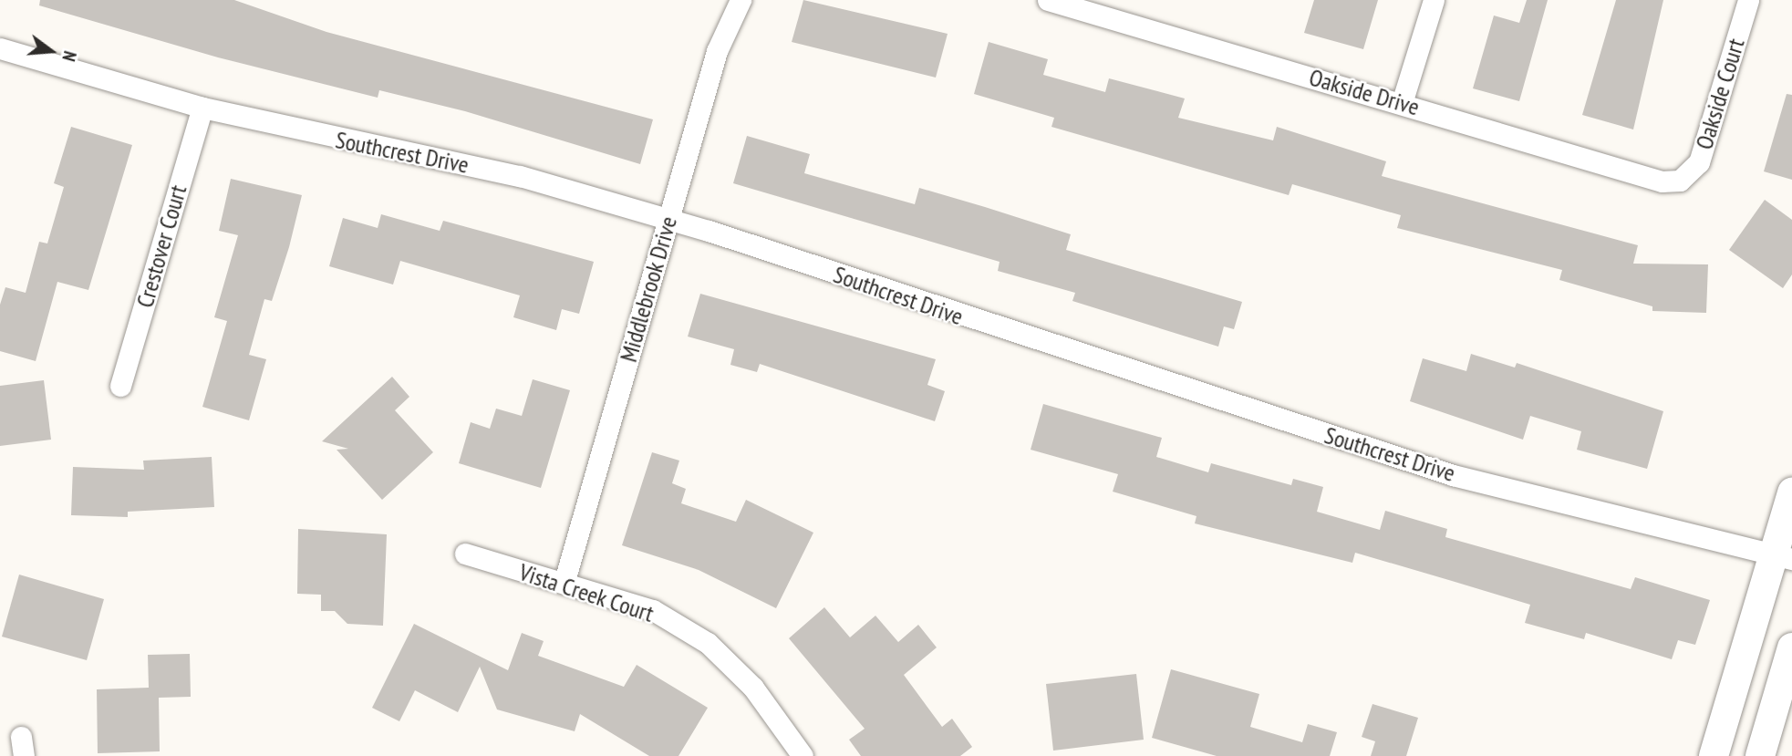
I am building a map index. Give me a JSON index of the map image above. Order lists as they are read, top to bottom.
{
  "streets": {
    "street": [
      "Oakside Drive",
      "Oakside Court",
      "Southcrest Drive",
      "Crestover Court",
      "Middlebrook Drive",
      "Vista Creek Court"
    ]
  },
  "crossings": [
    ["Oakside Drive", "Oakside Court"],
    ["Southcrest Drive", "Crestover Court"],
    ["Southcrest Drive", "Middlebrook Drive"],
    ["Middlebrook Drive", "Vista Creek Court"]
  ],
  "north": "right"
}
